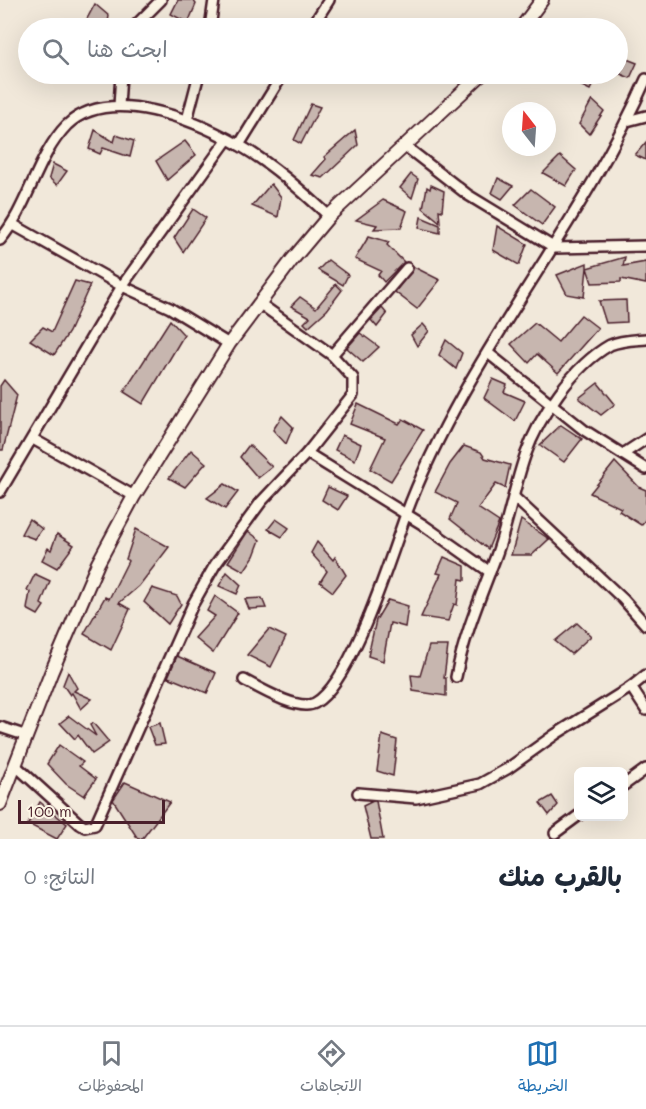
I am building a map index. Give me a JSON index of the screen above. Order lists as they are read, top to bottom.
{
  "scale_bar": "100 m",
  "north": "top",
  "page": {
    "search": "ابحث هنا",
    "scale": "100 m",
    "heading": ["بالقرب منك", "النتائج: 0"],
    "nav": ["الخريطة", "الاتجاهات", "المحفوظات"]
  }
}
